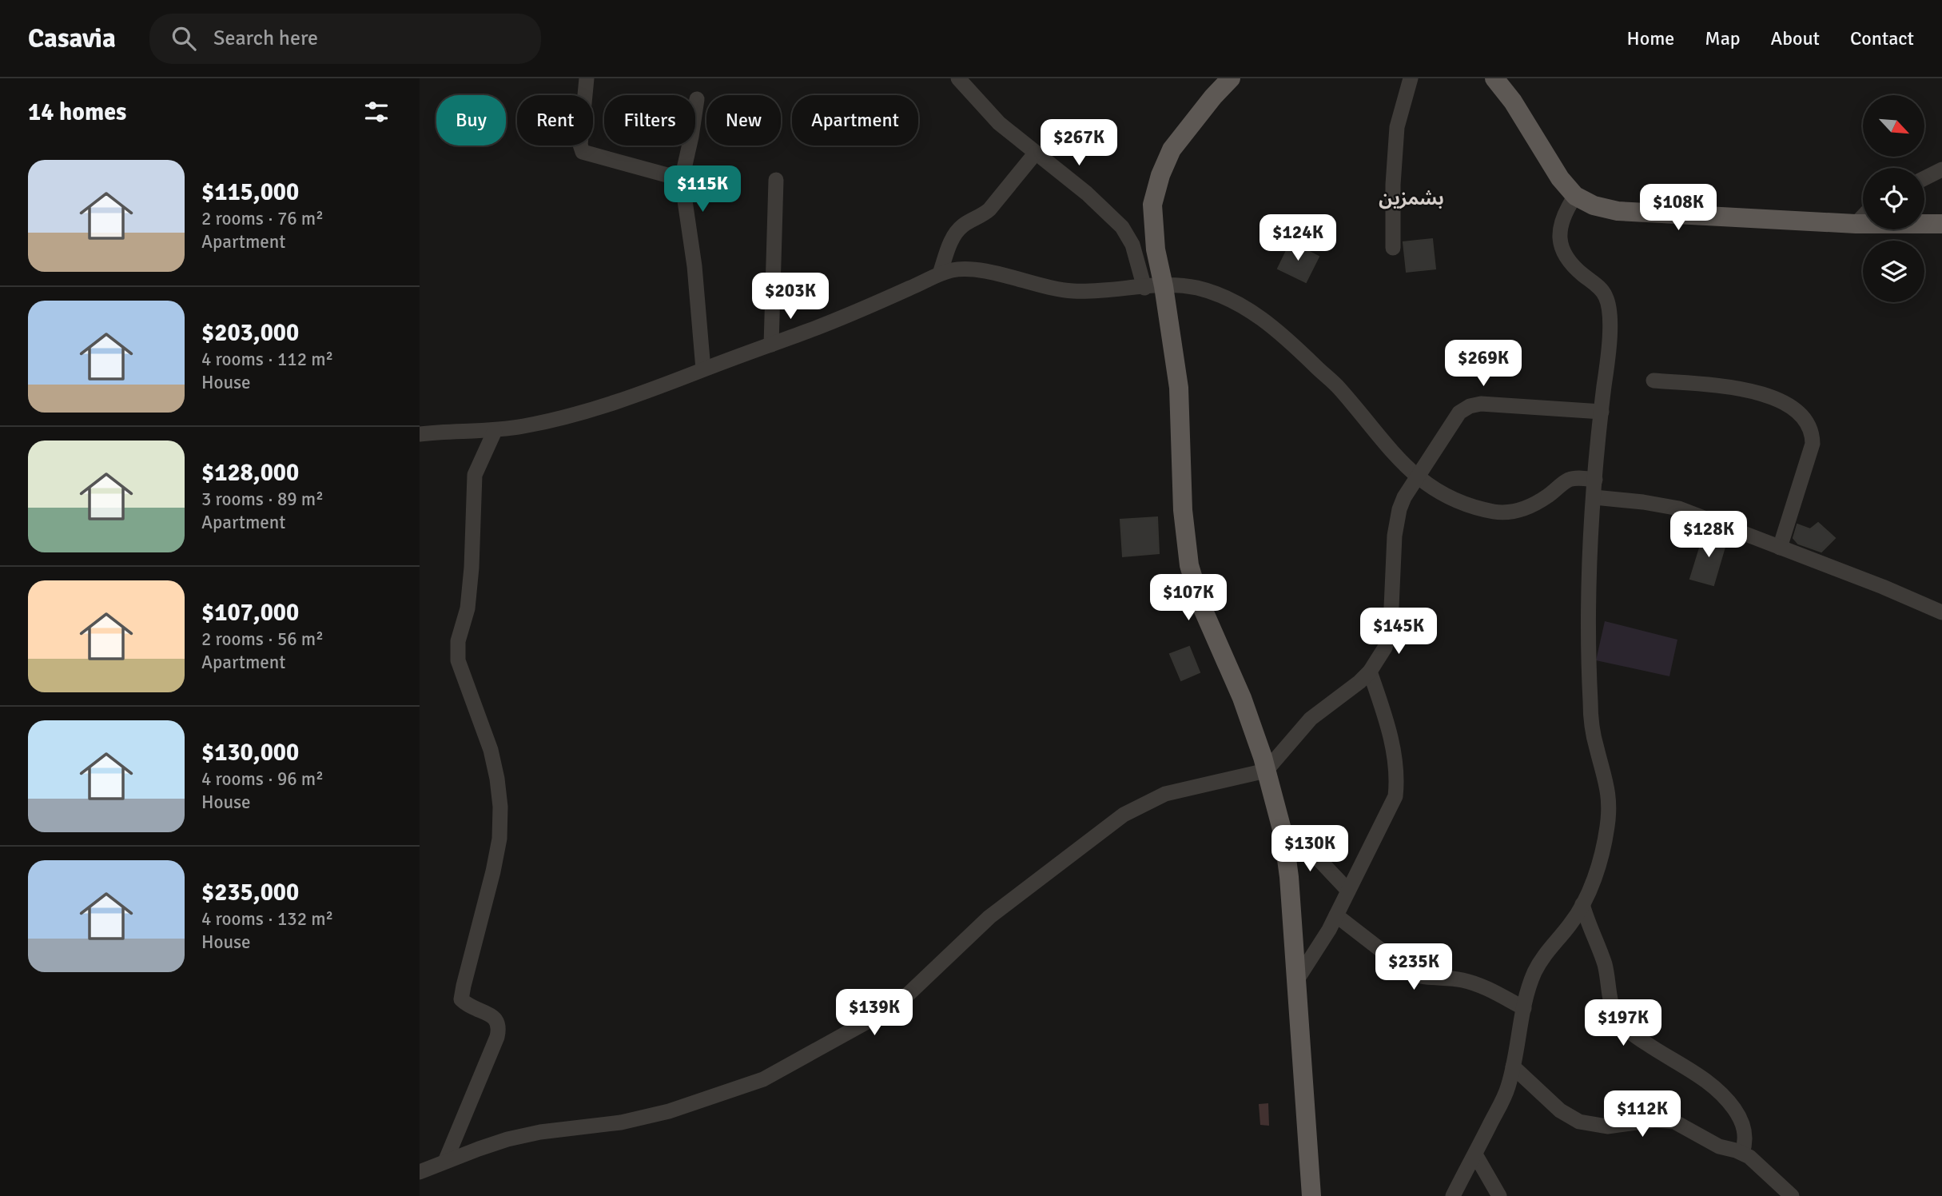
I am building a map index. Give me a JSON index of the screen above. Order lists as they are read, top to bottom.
{
  "districts": ["بشمزين"],
  "north": "bottom right",
  "page": {
    "header": "Casavia",
    "search": "Search here",
    "nav": [
      "Home",
      "Map",
      "About",
      "Contact"
    ],
    "heading": "14 homes",
    "chip": [
      "Buy",
      "Rent",
      "Filters",
      "New",
      "Apartment"
    ],
    "price": [
      "$267K",
      "$115K",
      "$108K",
      "$124K",
      "$203K",
      "$269K",
      "$128K",
      "$107K",
      "$145K",
      "$130K",
      "$235K",
      "$139K",
      "$197K",
      "$112K"
    ],
    "list": [
      {
        "name": "$115,000",
        "note": "2 rooms · 76 m² · Apartment"
      },
      {
        "name": "$203,000",
        "note": "4 rooms · 112 m² · House"
      },
      {
        "name": "$128,000",
        "note": "3 rooms · 89 m² · Apartment"
      },
      {
        "name": "$107,000",
        "note": "2 rooms · 56 m² · Apartment"
      },
      {
        "name": "$130,000",
        "note": "4 rooms · 96 m² · House"
      },
      {
        "name": "$235,000",
        "note": "4 rooms · 132 m² · House"
      }
    ]
  }
}
